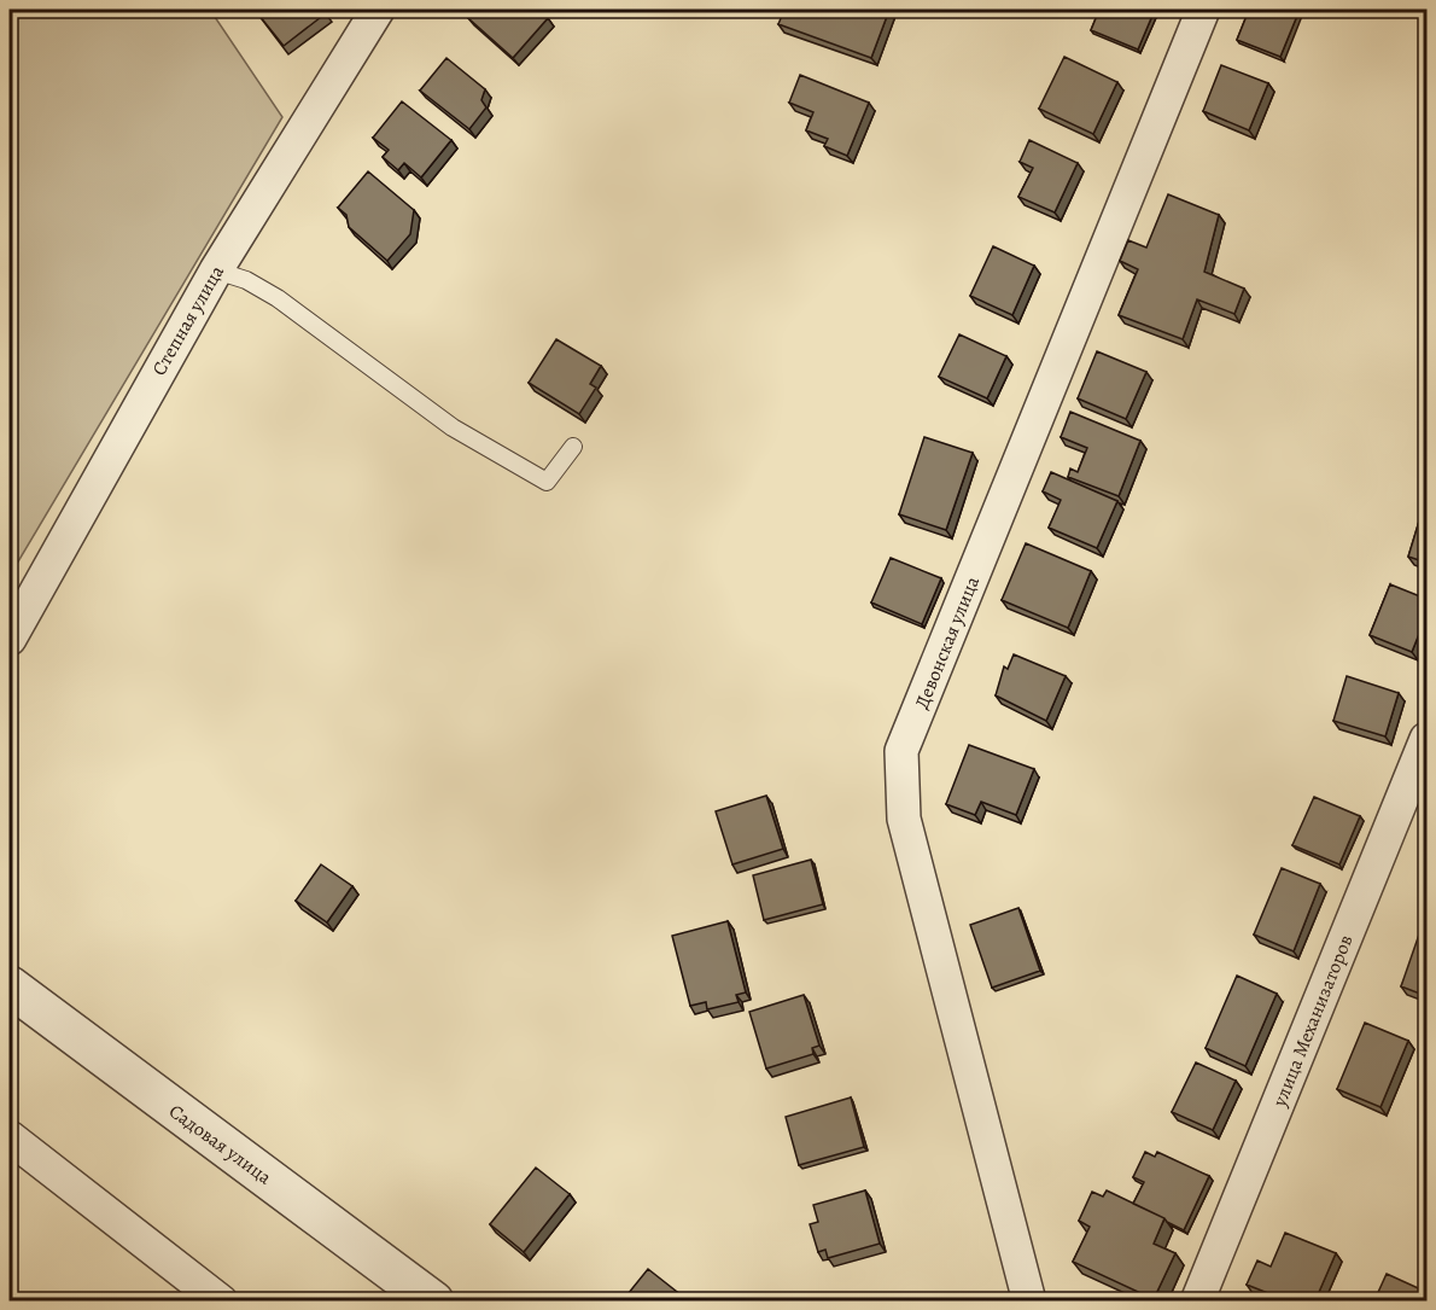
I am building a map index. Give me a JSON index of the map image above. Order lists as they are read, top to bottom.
{
  "streets": {
    "street": [
      "Степная улица",
      "Девонская улица",
      "улица Механизаторов",
      "Садовая улица"
    ]
  }
}
